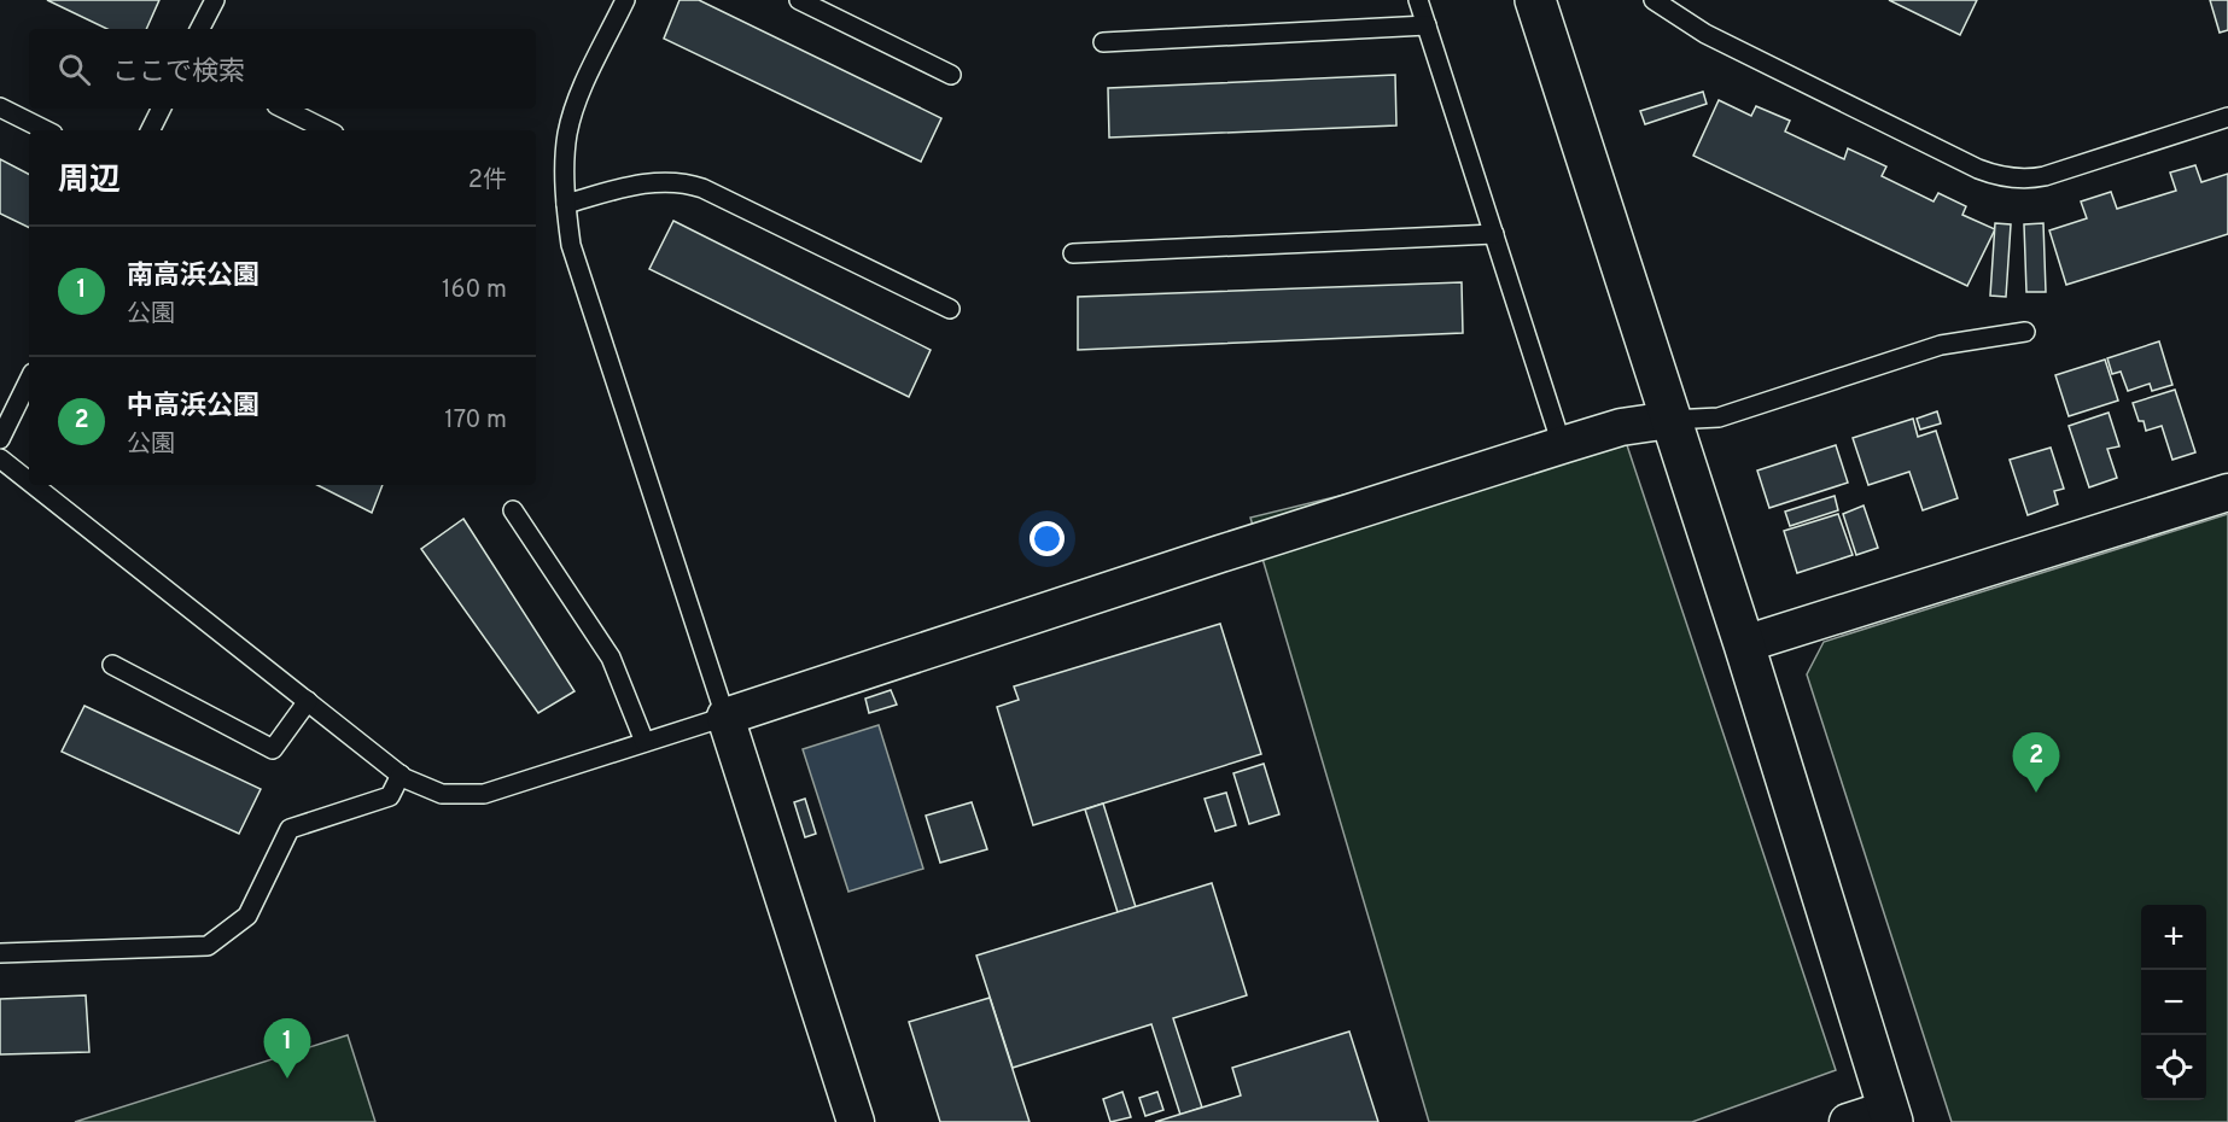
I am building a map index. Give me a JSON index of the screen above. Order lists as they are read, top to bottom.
{
  "page": {
    "search": "ここで検索",
    "heading": ["周辺", "2件"],
    "list": [
      {
        "mark": "1",
        "name": "南高浜公園",
        "note": "公園",
        "value": "160 m"
      },
      {
        "mark": "2",
        "name": "中高浜公園",
        "note": "公園",
        "value": "170 m"
      }
    ],
    "pins": ["2", "1"],
    "map_buttons": ["+", "−"]
  }
}
